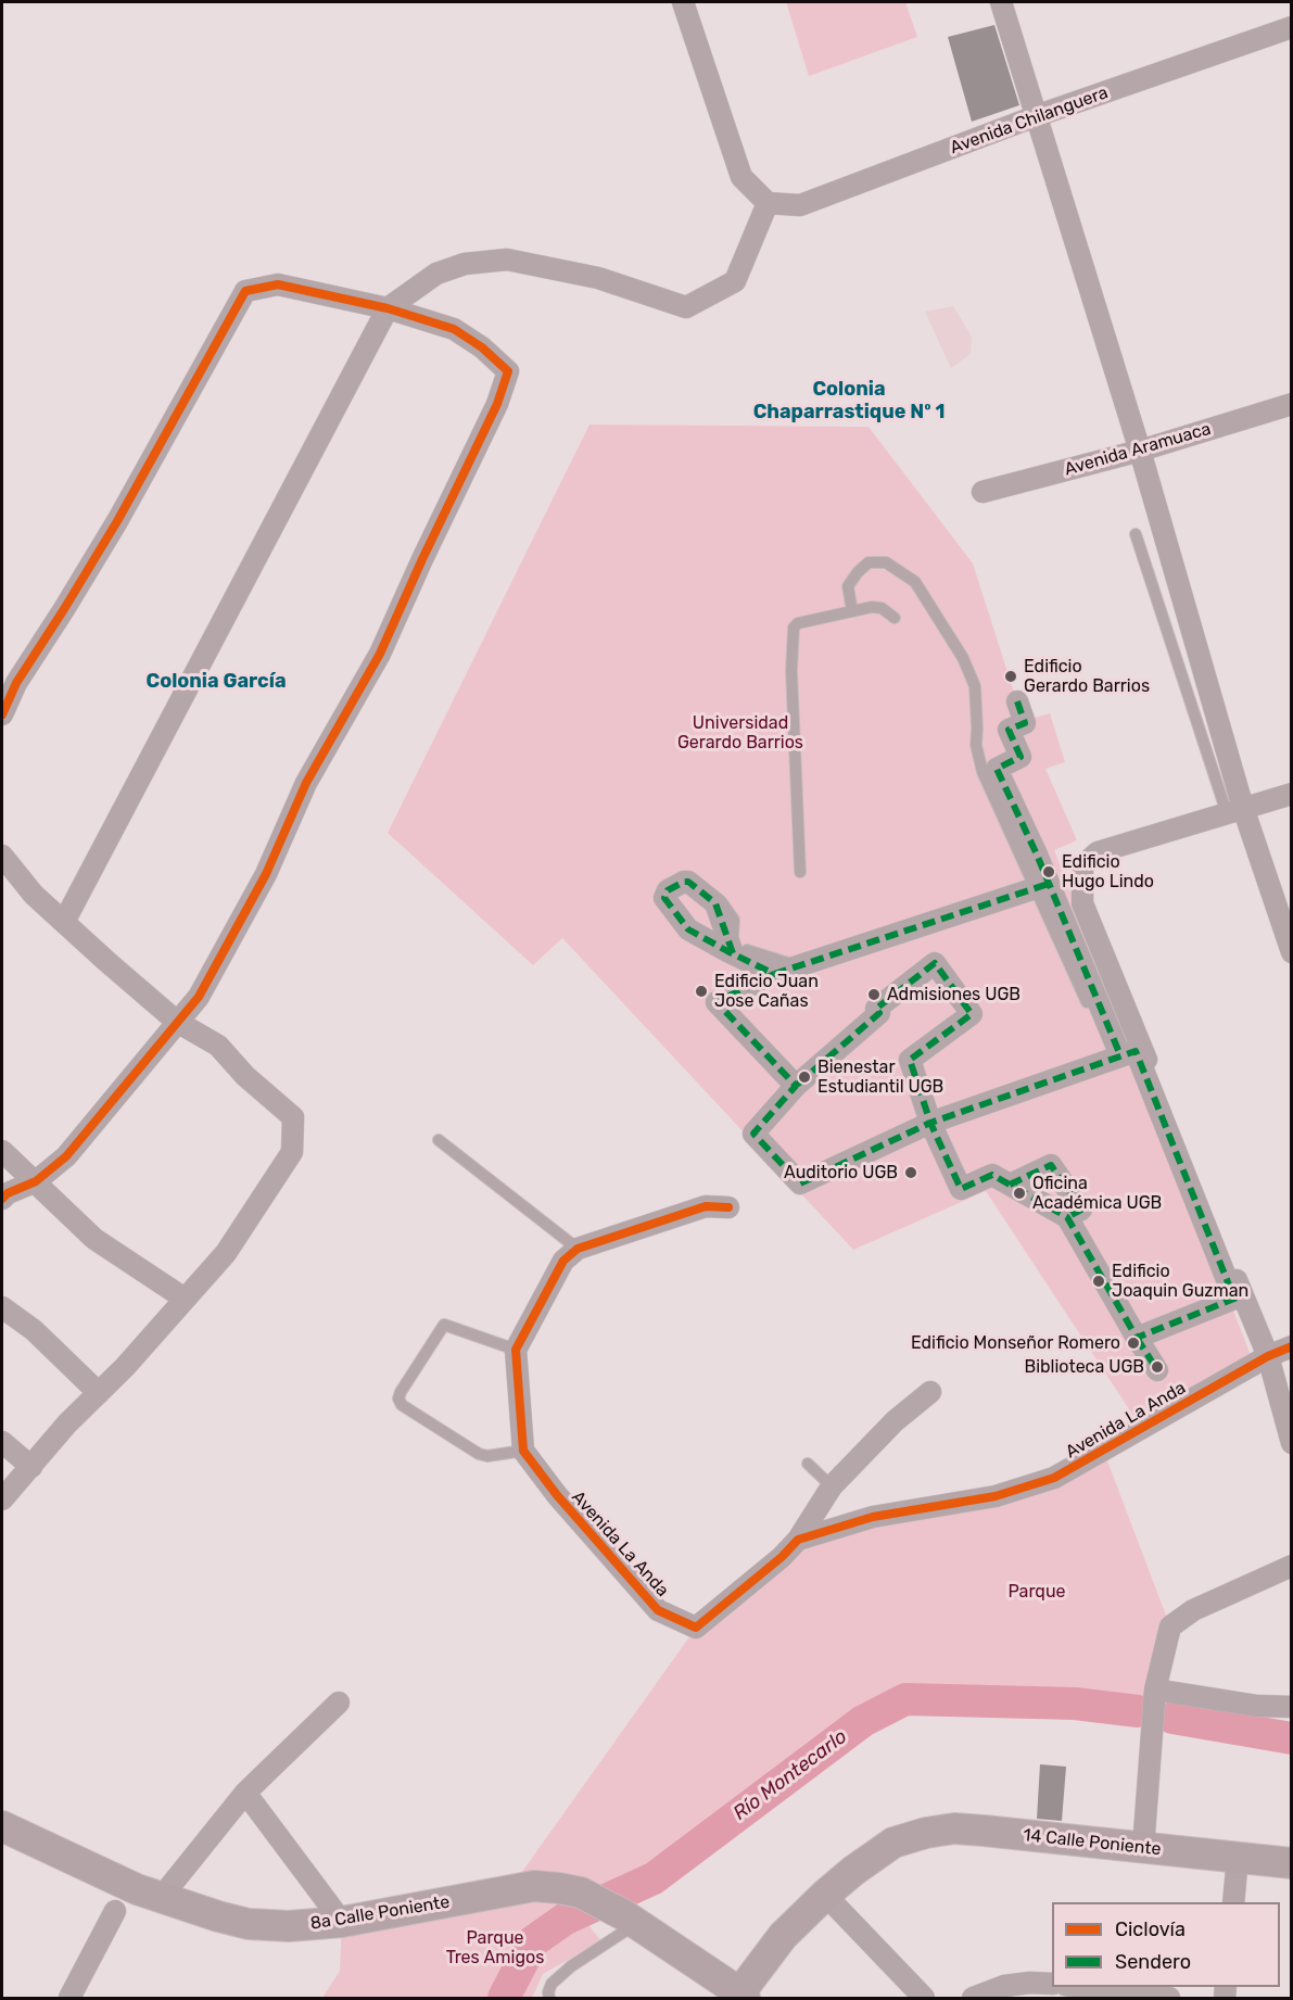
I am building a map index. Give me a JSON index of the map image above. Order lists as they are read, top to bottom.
{
  "streets": {
    "street": [
      "Avenida Chilanguera",
      "Avenida Aramuaca",
      "Avenida La Anda",
      "14 Calle Poniente",
      "8a Calle Poniente"
    ]
  },
  "crossings": [
    ["14 Calle Poniente", "8a Calle Poniente"]
  ],
  "districts": ["Colonia Chaparrastique Nº 1", "Colonia García"],
  "water": ["Río Montecarlo"],
  "parks": ["Universidad Gerardo Barrios", "Parque", "Parque Tres Amigos"],
  "places": [
    "Edificio Gerardo Barrios",
    "Edificio Hugo Lindo",
    "Edificio Juan Jose Cañas",
    "Admisiones UGB",
    "Bienestar Estudiantil UGB",
    "Auditorio UGB",
    "Oficina Académica UGB",
    "Edificio Joaquin Guzman",
    "Edificio Monseñor Romero",
    "Biblioteca UGB"
  ],
  "legend": ["Ciclovía", "Sendero"]
}
